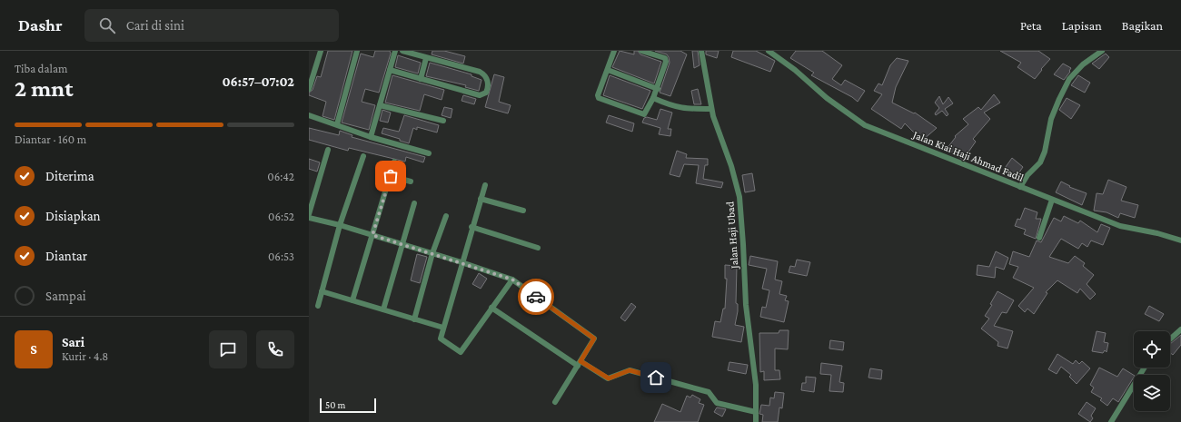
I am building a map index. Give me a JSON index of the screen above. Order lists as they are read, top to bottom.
{
  "streets": {
    "street": ["Jalan Kiai Haji Ahmad Fadil", "Jalan Haji Ubad"]
  },
  "scale_bar": "50 m",
  "page": {
    "header": "Dashr",
    "search": "Cari di sini",
    "nav": ["Peta", "Lapisan", "Bagikan"],
    "heading": ["2 mnt", "Tiba dalam", "06:57–07:02"],
    "panel": ["Sari", "Kurir · 4.8"],
    "bar": "Diantar · 160 m",
    "list": [
      ["Diterima", "06:42"],
      ["Disiapkan", "06:52"],
      ["Diantar", "06:53"],
      "Sampai"
    ],
    "round": "S",
    "scale": "50 m"
  }
}
